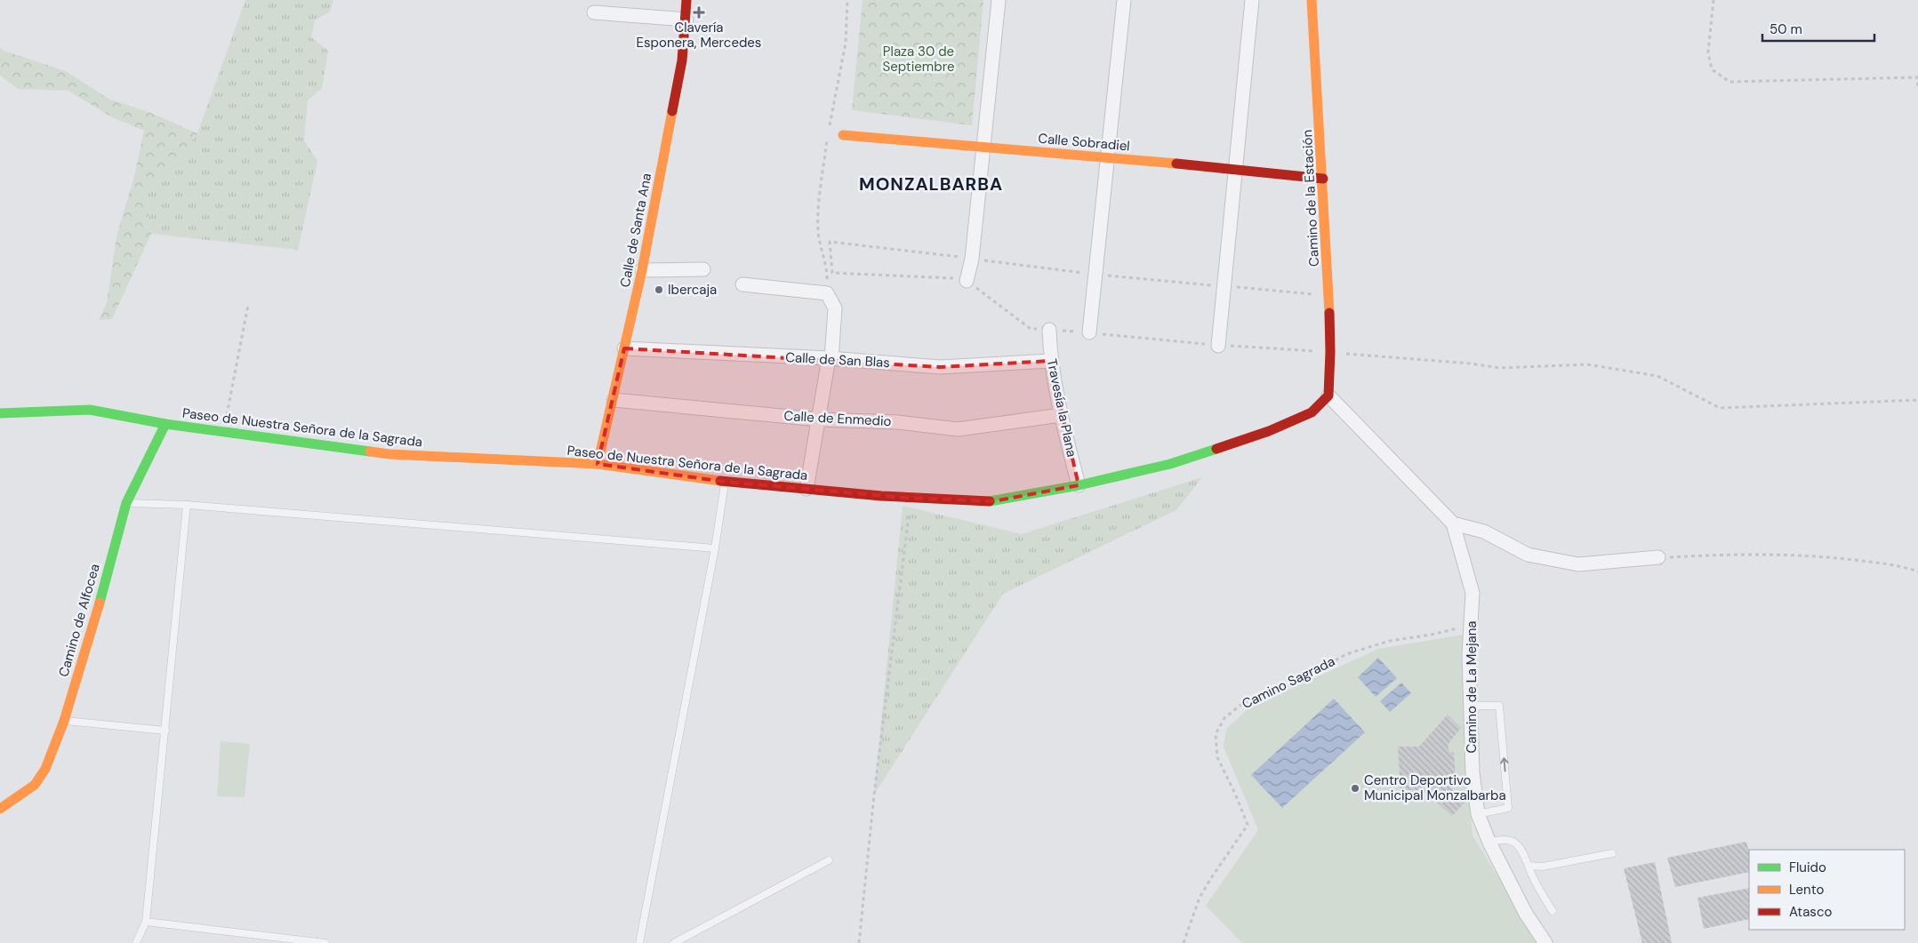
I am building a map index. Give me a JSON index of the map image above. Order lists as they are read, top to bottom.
{
  "streets": {
    "street": [
      "Calle Sobradiel",
      "Camino de la Estación",
      "Calle de Santa Ana",
      "Calle de San Blas",
      "Travesía la Plana",
      "Calle de Enmedio",
      "Paseo de Nuestra Señora de la Sagrada",
      "Camino de Alfocea",
      "Camino de La Mejana"
    ],
    "path": ["Camino Sagrada"]
  },
  "crossings": [
    ["Calle Sobradiel", "Camino de la Estación"],
    ["Camino de la Estación", "Paseo de Nuestra Señora de la Sagrada"],
    ["Calle de Santa Ana", "Calle de San Blas"],
    ["Calle de Santa Ana", "Calle de Enmedio"],
    ["Calle de Santa Ana", "Paseo de Nuestra Señora de la Sagrada"],
    ["Calle de San Blas", "Travesía la Plana"],
    ["Travesía la Plana", "Calle de Enmedio"],
    ["Travesía la Plana", "Paseo de Nuestra Señora de la Sagrada"],
    ["Paseo de Nuestra Señora de la Sagrada", "Camino de Alfocea"],
    ["Camino Sagrada", "Camino de La Mejana"]
  ],
  "districts": ["MONZALBARBA"],
  "parks": ["Plaza 30 de Septiembre"],
  "places": {
    "health": ["Clavería Esponera, Mercedes"],
    "other": ["Ibercaja", "Centro Deportivo Municipal Monzalbarba"]
  },
  "legend": ["Fluido", "Lento", "Atasco"],
  "scale_bar": "50 m"
}
